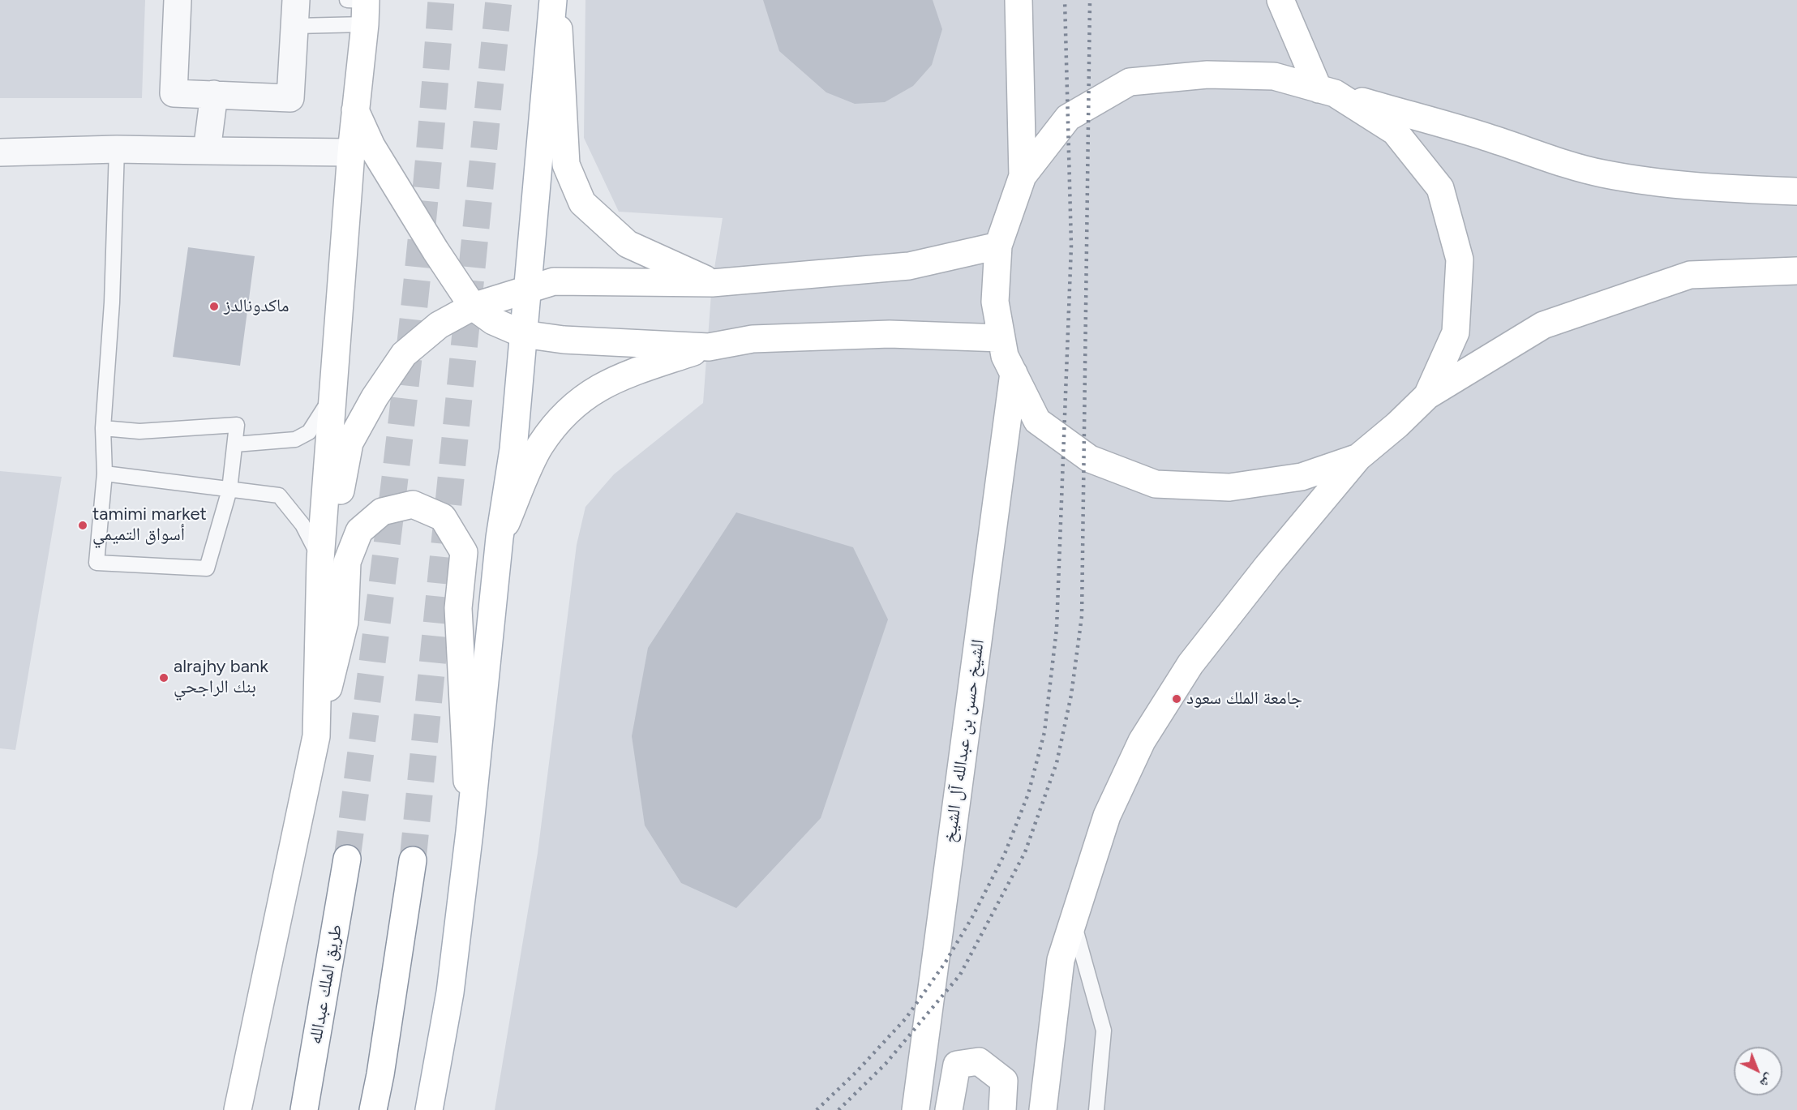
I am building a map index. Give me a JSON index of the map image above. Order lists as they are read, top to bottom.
{
  "streets": {
    "main road": ["الشيخ حسن بن عبدالله آل الشيخ", "طريق الملك عبدالله"]
  },
  "places": [
    "ماكدونالدز",
    "tamimi market أسواق التميمي",
    "alrajhy bank بنك الراجحي",
    "جامعة الملك سعود"
  ],
  "north": "bottom right"
}
